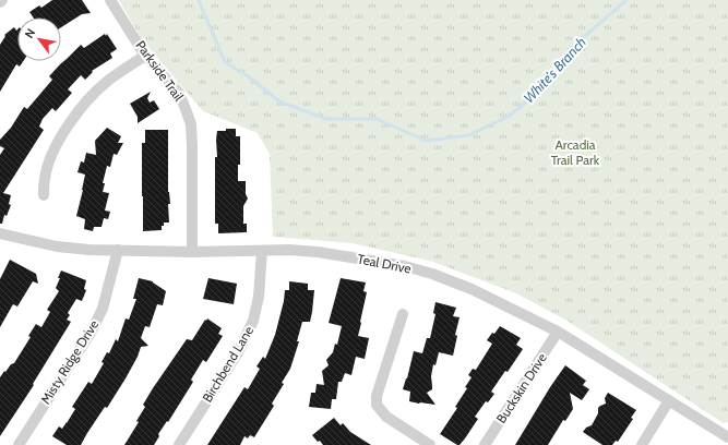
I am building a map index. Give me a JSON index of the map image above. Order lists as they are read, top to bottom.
{
  "streets": {
    "street": [
      "Parkside Trail",
      "Teal Drive",
      "Misty Ridge Drive",
      "Birchbend Lane",
      "Buckskin Drive"
    ]
  },
  "crossings": [
    ["Parkside Trail", "Teal Drive"],
    ["Teal Drive", "Misty Ridge Drive"],
    ["Teal Drive", "Birchbend Lane"],
    ["Teal Drive", "Buckskin Drive"]
  ],
  "water": ["White's Branch"],
  "parks": ["Arcadia Trail Park"],
  "north": "top left"
}
